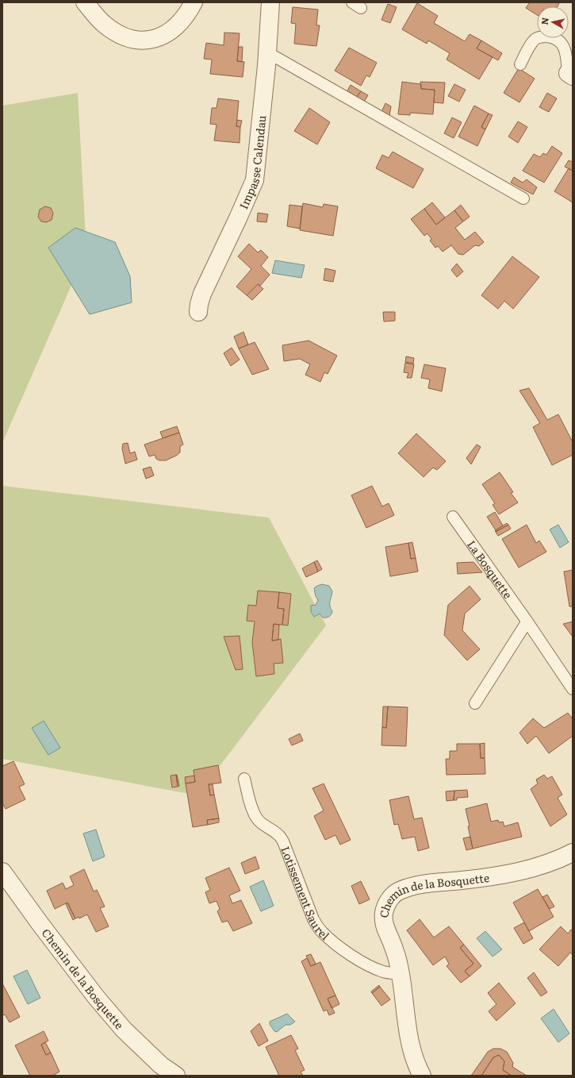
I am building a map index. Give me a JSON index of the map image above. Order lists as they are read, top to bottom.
{
  "streets": {
    "street": ["Impasse Calendau", "Chemin de la Bosquette"],
    "lane": ["La Bosquette", "Lotissement Saurel"]
  },
  "crossings": [
    ["Lotissement Saurel", "Chemin de la Bosquette"]
  ],
  "north": "left"
}
